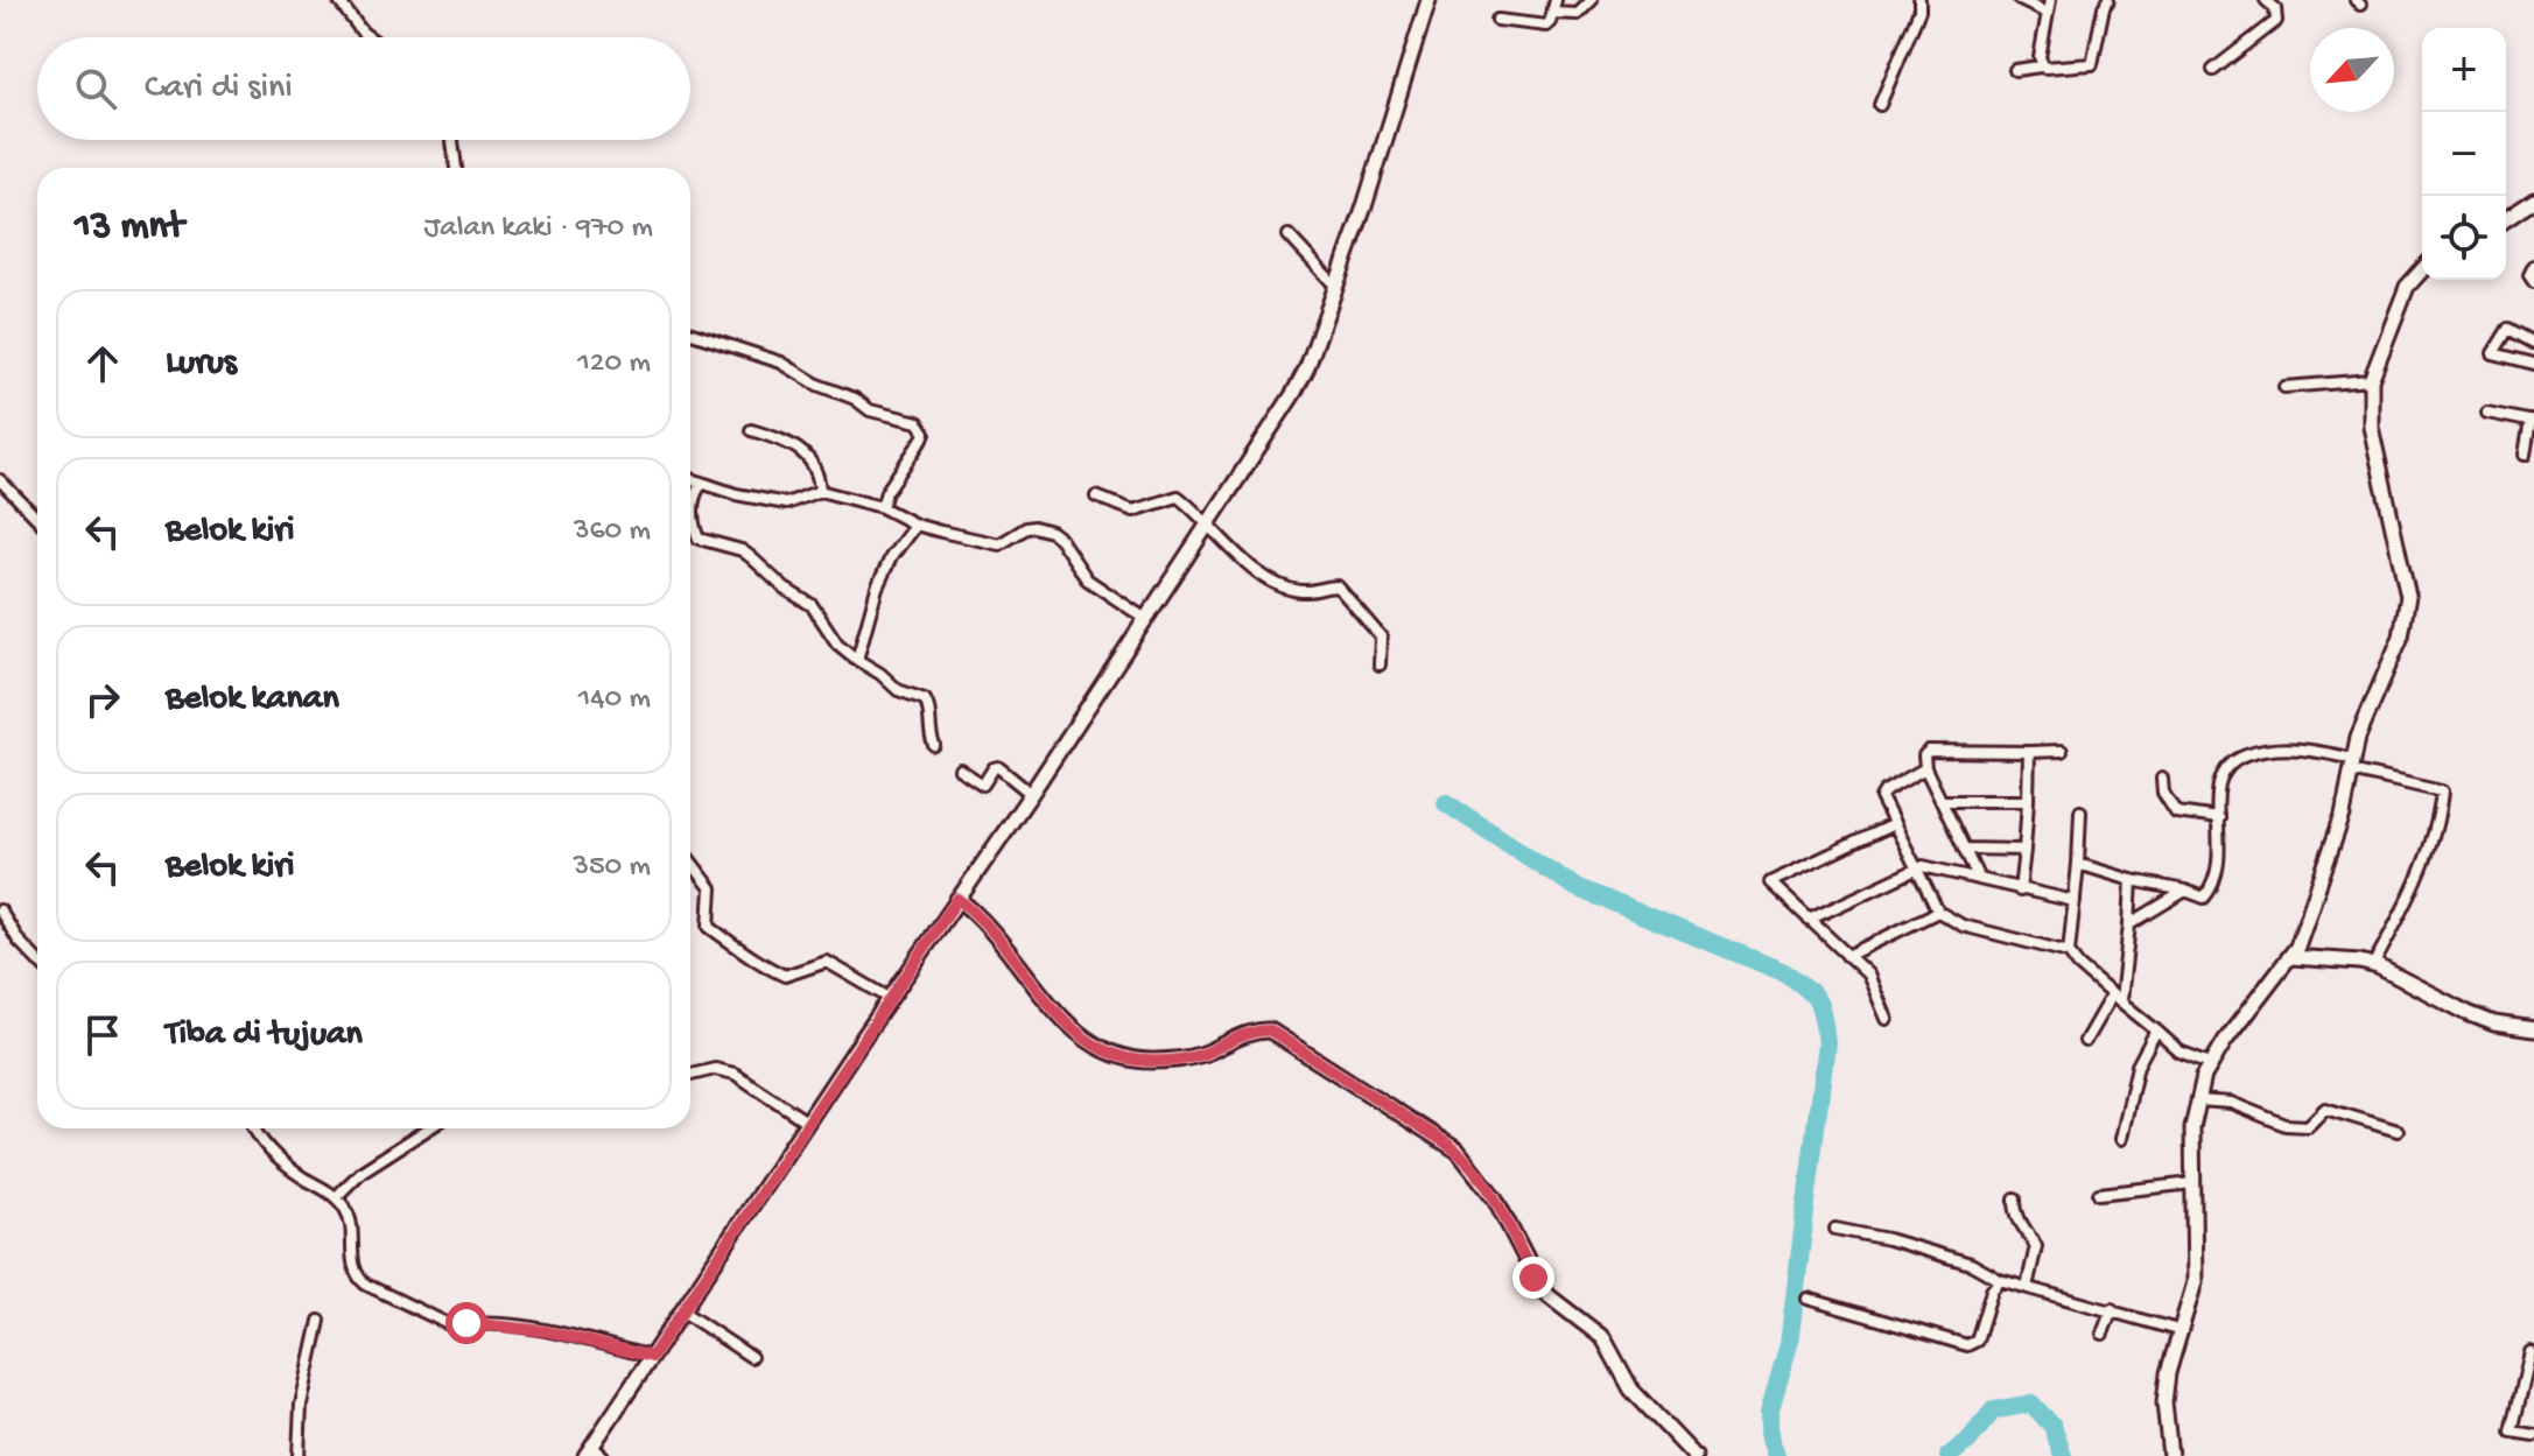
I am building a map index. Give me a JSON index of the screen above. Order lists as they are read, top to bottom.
{
  "north": "bottom left",
  "page": {
    "map_buttons": ["+", "−"],
    "search": "Cari di sini",
    "heading": ["13 mnt", "Jalan kaki · 970 m"],
    "list": [
      ["Lurus", "120 m"],
      ["Belok kiri", "360 m"],
      ["Belok kanan", "140 m"],
      ["Belok kiri", "350 m"],
      "Tiba di tujuan"
    ]
  }
}
